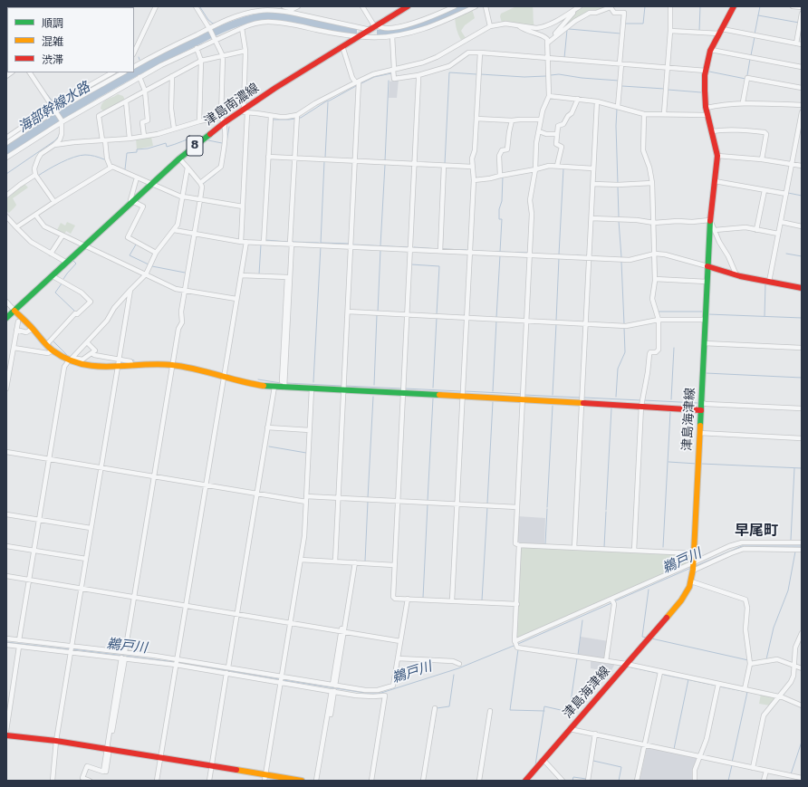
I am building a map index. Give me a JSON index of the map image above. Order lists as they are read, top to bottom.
{
  "streets": {
    "main road": ["津島南濃線", "8", "津島海津線"]
  },
  "districts": ["早尾町"],
  "water": ["海部幹線水路", "鵜戸川"],
  "legend": ["順調", "混雑", "渋滞"]
}
